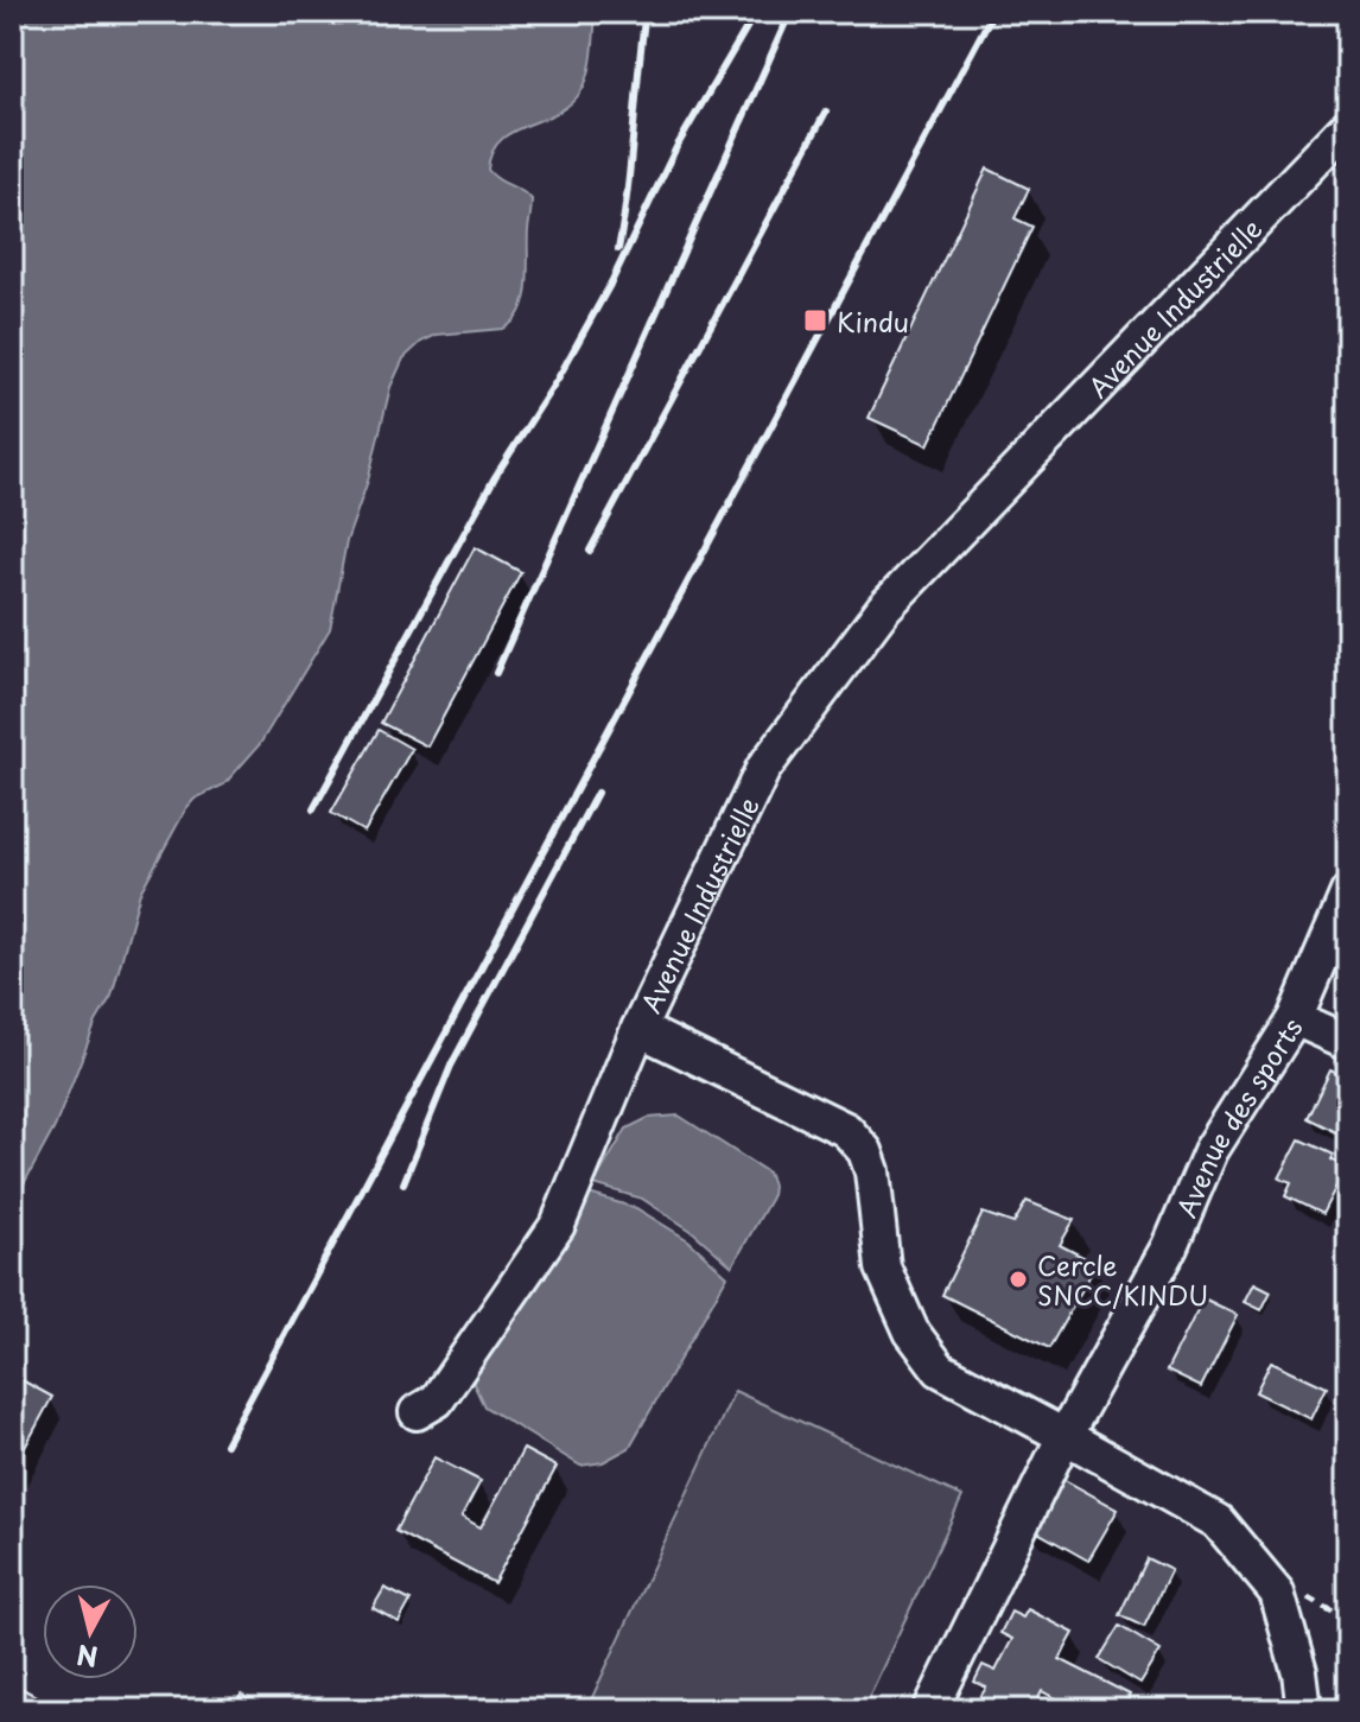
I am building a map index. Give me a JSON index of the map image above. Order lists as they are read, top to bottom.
{
  "streets": {
    "street": ["Avenue Industrielle", "Avenue des sports"]
  },
  "crossings": [
    ["Avenue Industrielle", "Avenue des sports"]
  ],
  "places": {
    "transit": ["Kindu"],
    "other": ["Cercle SNCC/KINDU"]
  },
  "north": "bottom"
}
